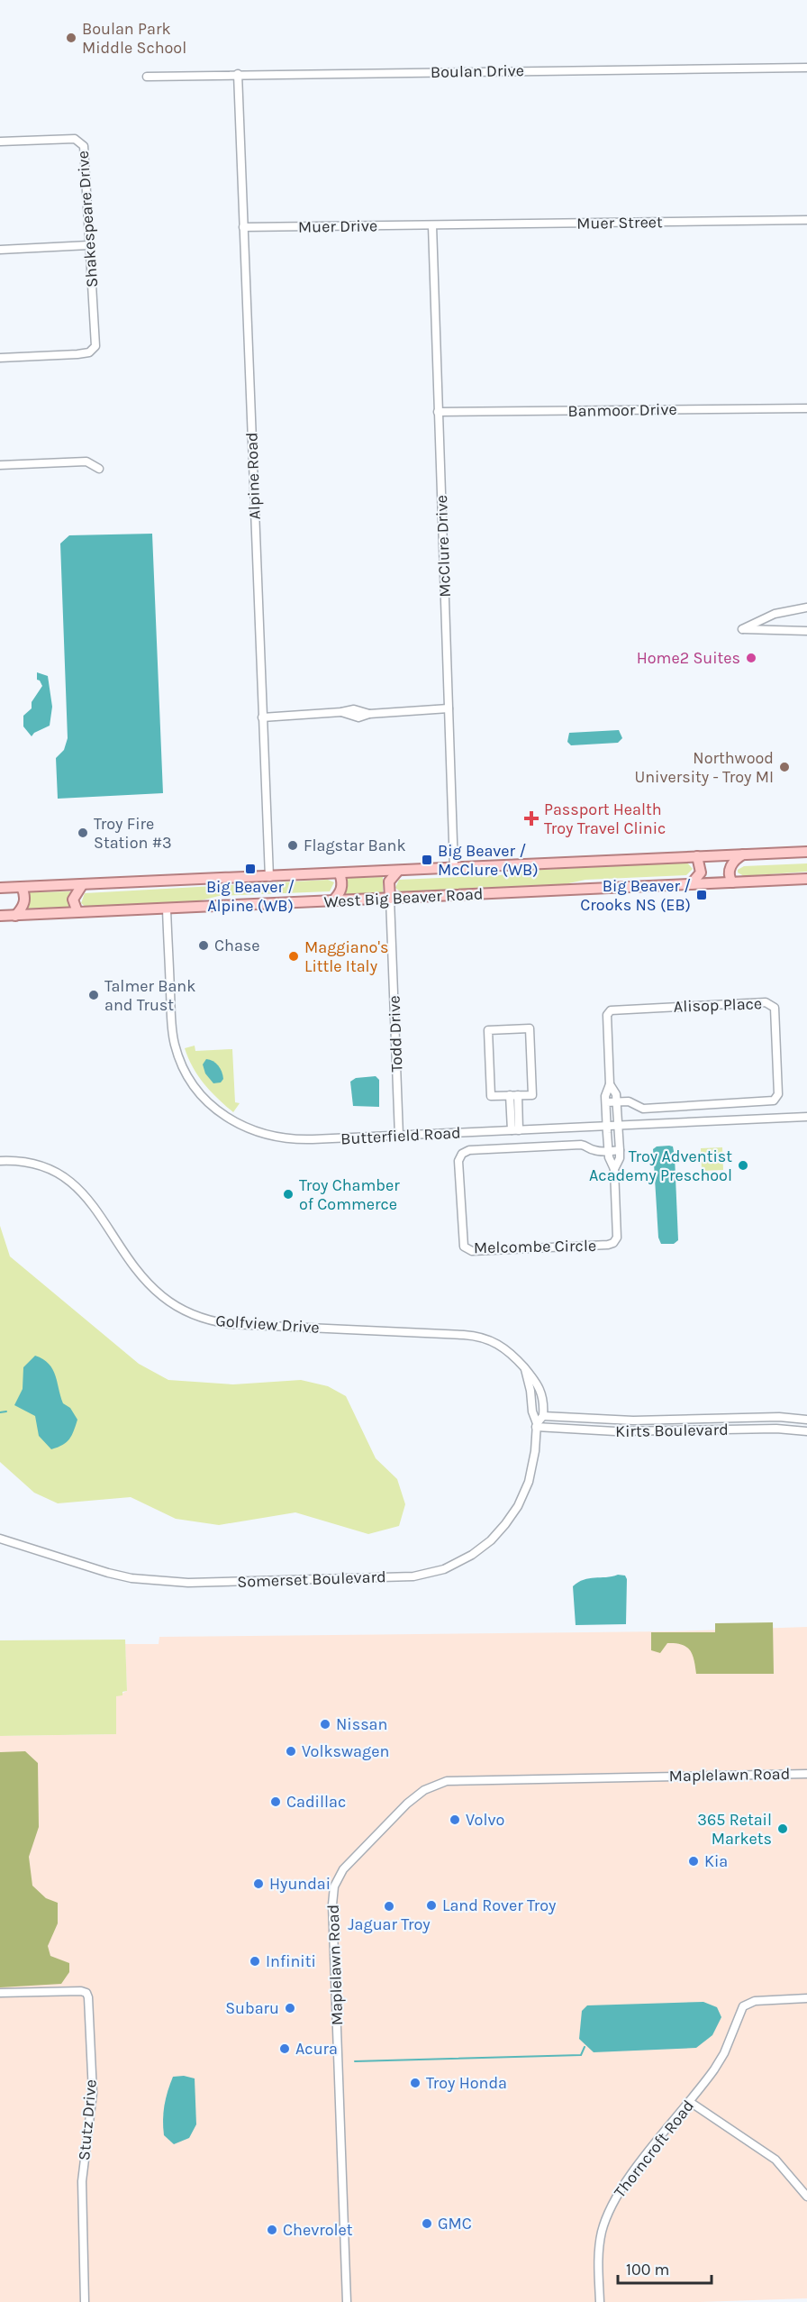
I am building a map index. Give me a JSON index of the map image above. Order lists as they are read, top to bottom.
{
  "streets": {
    "main road": ["West Big Beaver Road"],
    "street": [
      "Boulan Drive",
      "Shakespeare Drive",
      "Muer Street",
      "Muer Drive",
      "Banmoor Drive",
      "Alpine Road",
      "McClure Drive",
      "Alisop Place",
      "Todd Drive",
      "Butterfield Road",
      "Melcombe Circle",
      "Golfview Drive",
      "Kirts Boulevard",
      "Somerset Boulevard",
      "Maplelawn Road",
      "Stutz Drive",
      "Thorncroft Road"
    ]
  },
  "crossings": [
    ["Boulan Drive", "Alpine Road"],
    ["Muer Street", "Muer Drive"],
    ["Muer Street", "McClure Drive"],
    ["Muer Drive", "Alpine Road"],
    ["Muer Drive", "McClure Drive"],
    ["Banmoor Drive", "McClure Drive"],
    ["Alpine Road", "West Big Beaver Road"],
    ["McClure Drive", "West Big Beaver Road"],
    ["West Big Beaver Road", "Todd Drive"],
    ["West Big Beaver Road", "Butterfield Road"],
    ["Alisop Place", "Butterfield Road"],
    ["Alisop Place", "Melcombe Circle"],
    ["Todd Drive", "Butterfield Road"],
    ["Butterfield Road", "Melcombe Circle"],
    ["Golfview Drive", "Kirts Boulevard"],
    ["Golfview Drive", "Somerset Boulevard"],
    ["Kirts Boulevard", "Somerset Boulevard"]
  ],
  "places": {
    "other": [
      "Boulan Park Middle School",
      "Home2 Suites",
      "Northwood University - Troy MI",
      "Troy Fire Station #3",
      "Flagstar Bank",
      "Chase",
      "Maggiano's Little Italy",
      "Talmer Bank and Trust",
      "Troy Adventist Academy Preschool",
      "Troy Chamber of Commerce",
      "Nissan",
      "Volkswagen",
      "Cadillac",
      "Volvo",
      "365 Retail Markets",
      "Kia",
      "Hyundai",
      "Land Rover Troy",
      "Jaguar Troy",
      "Infiniti",
      "Subaru",
      "Acura",
      "Troy Honda",
      "GMC",
      "Chevrolet"
    ],
    "health": ["Passport Health Troy Travel Clinic"],
    "transit": ["Big Beaver / McClure (WB)", "Big Beaver / Alpine (WB)", "Big Beaver / Crooks NS (EB)"]
  },
  "scale_bar": "100 m"
}
